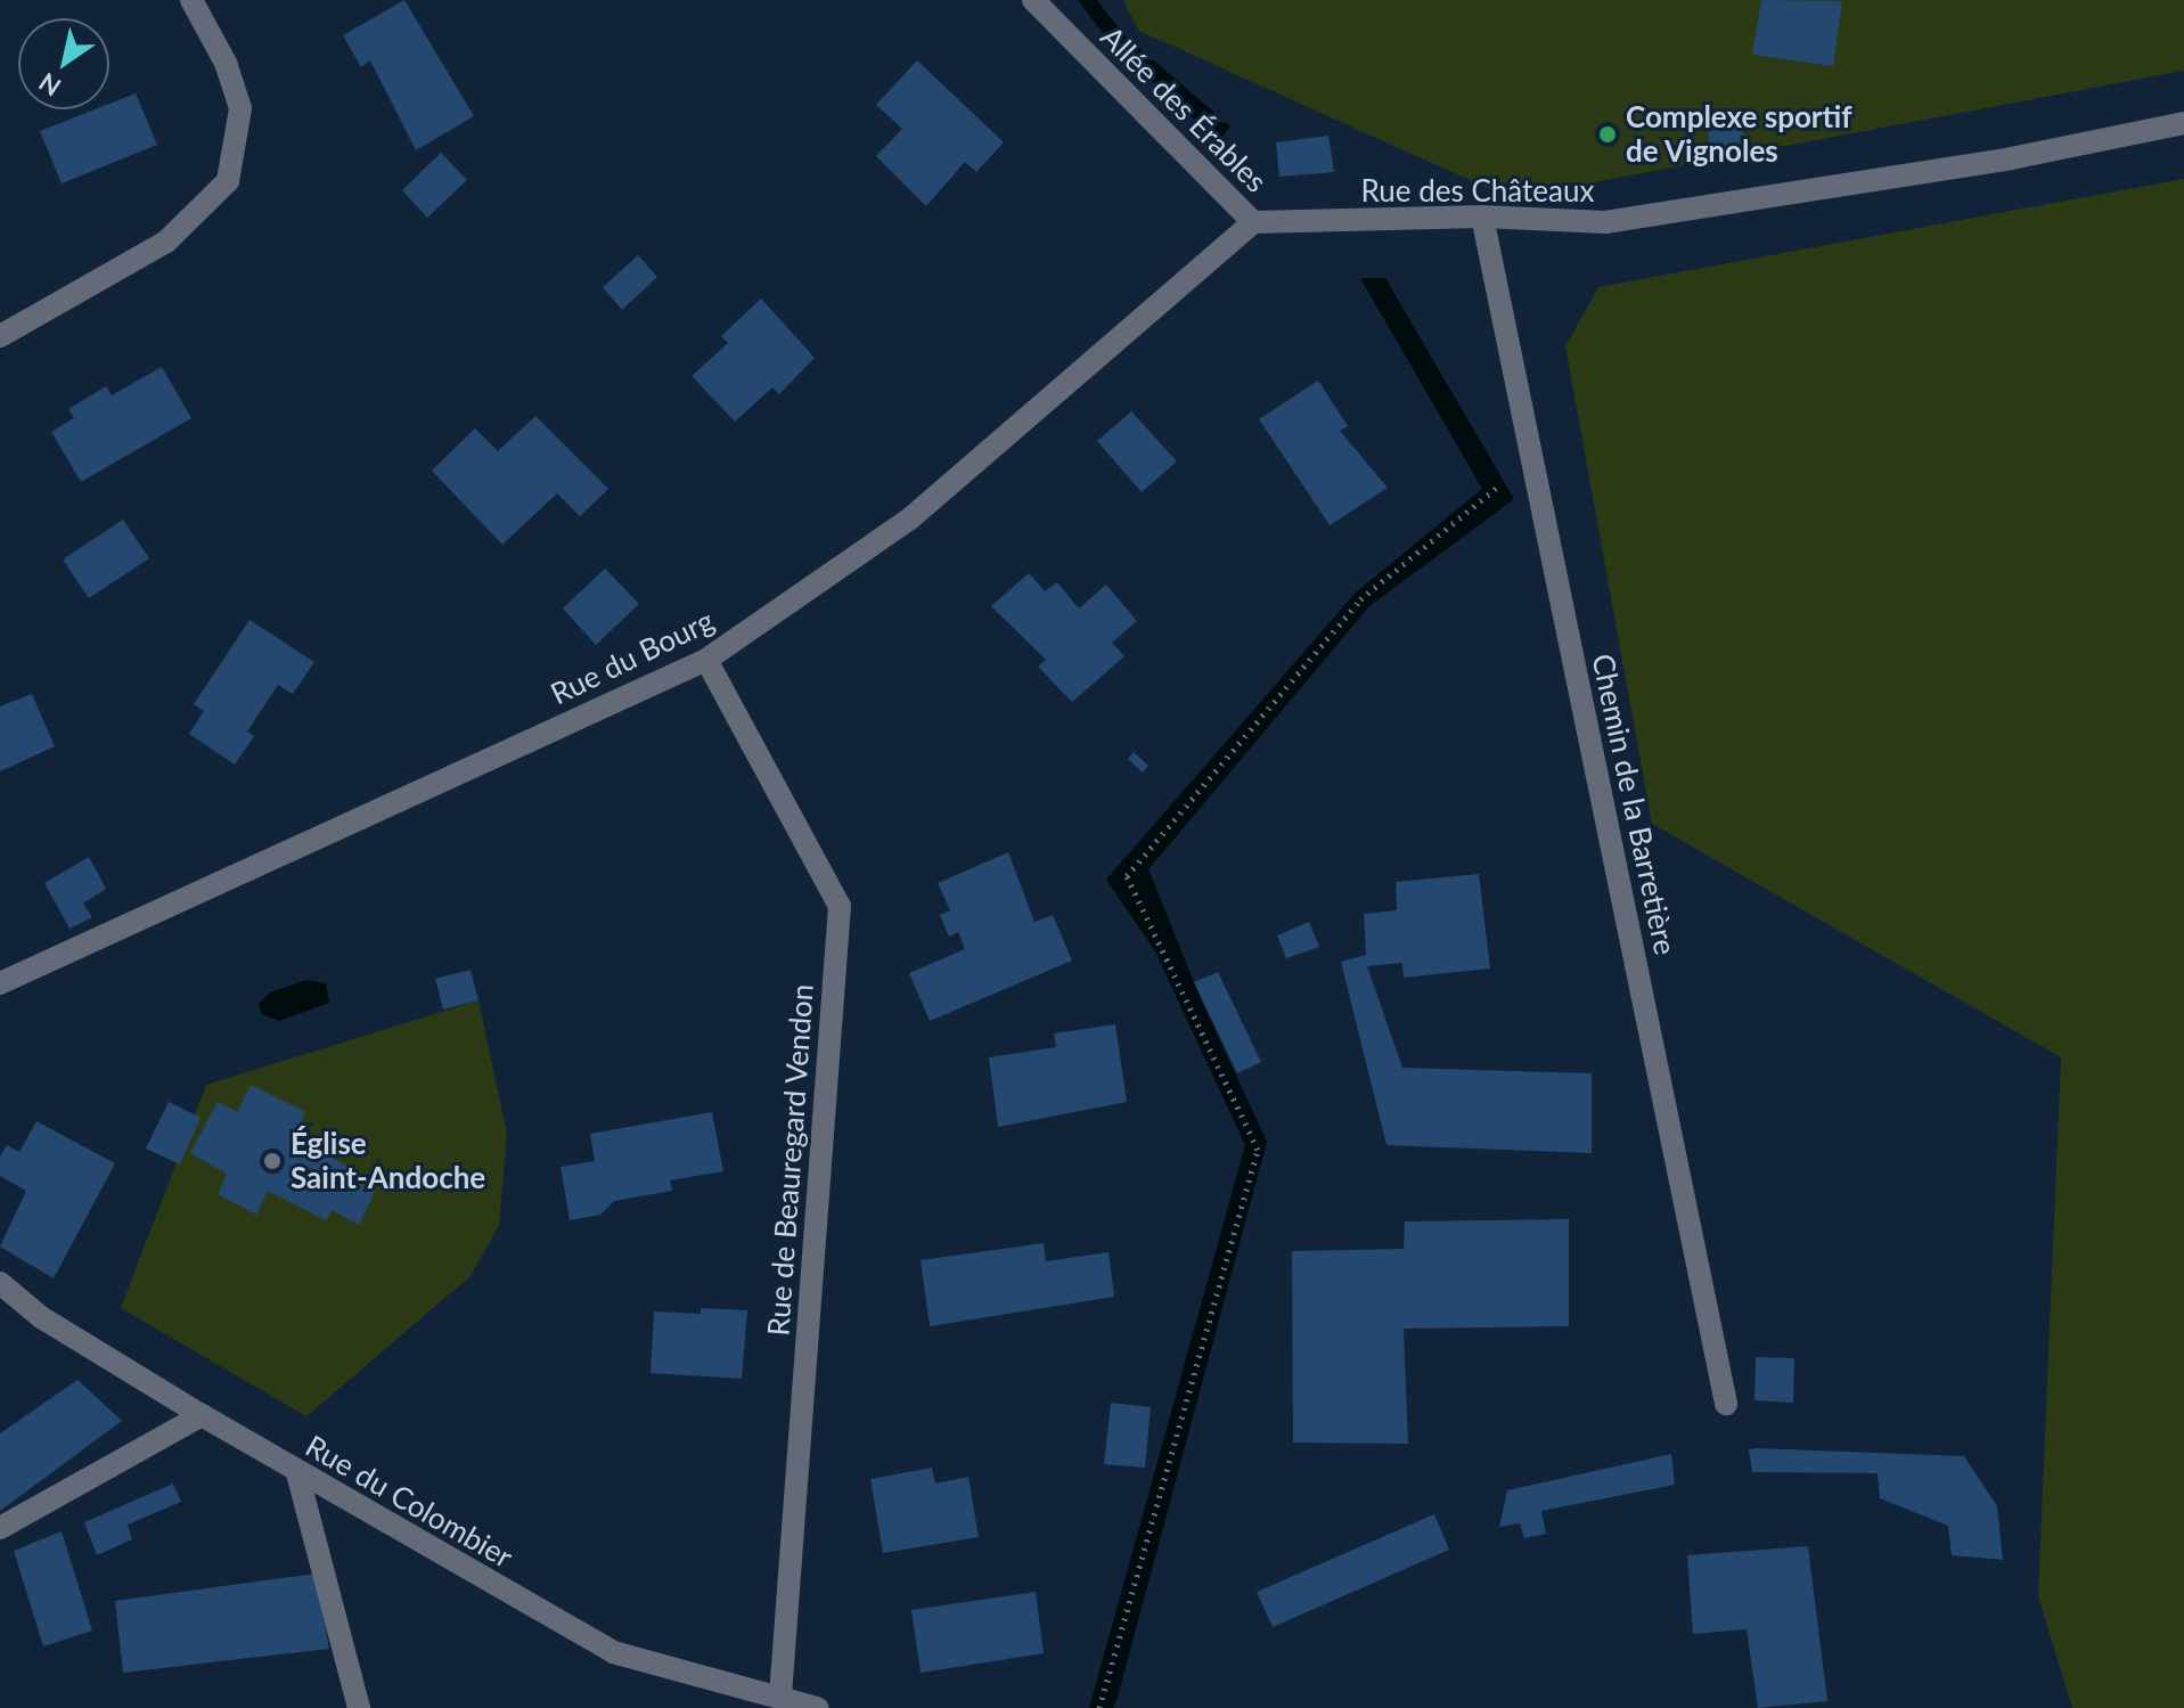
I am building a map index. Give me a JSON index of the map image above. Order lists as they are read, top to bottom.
{
  "streets": {
    "street": [
      "Allée des Érables",
      "Rue des Châteaux",
      "Rue du Bourg",
      "Chemin de la Barretière",
      "Rue de Beauregard Vendon",
      "Rue du Colombier"
    ]
  },
  "crossings": [
    ["Allée des Érables", "Rue des Châteaux"],
    ["Allée des Érables", "Rue du Bourg"],
    ["Rue des Châteaux", "Rue du Bourg"],
    ["Rue des Châteaux", "Chemin de la Barretière"],
    ["Rue du Bourg", "Rue de Beauregard Vendon"],
    ["Rue de Beauregard Vendon", "Rue du Colombier"]
  ],
  "places": ["Complexe sportif de Vignoles", "Église Saint-Andoche"],
  "north": "bottom left"
}
